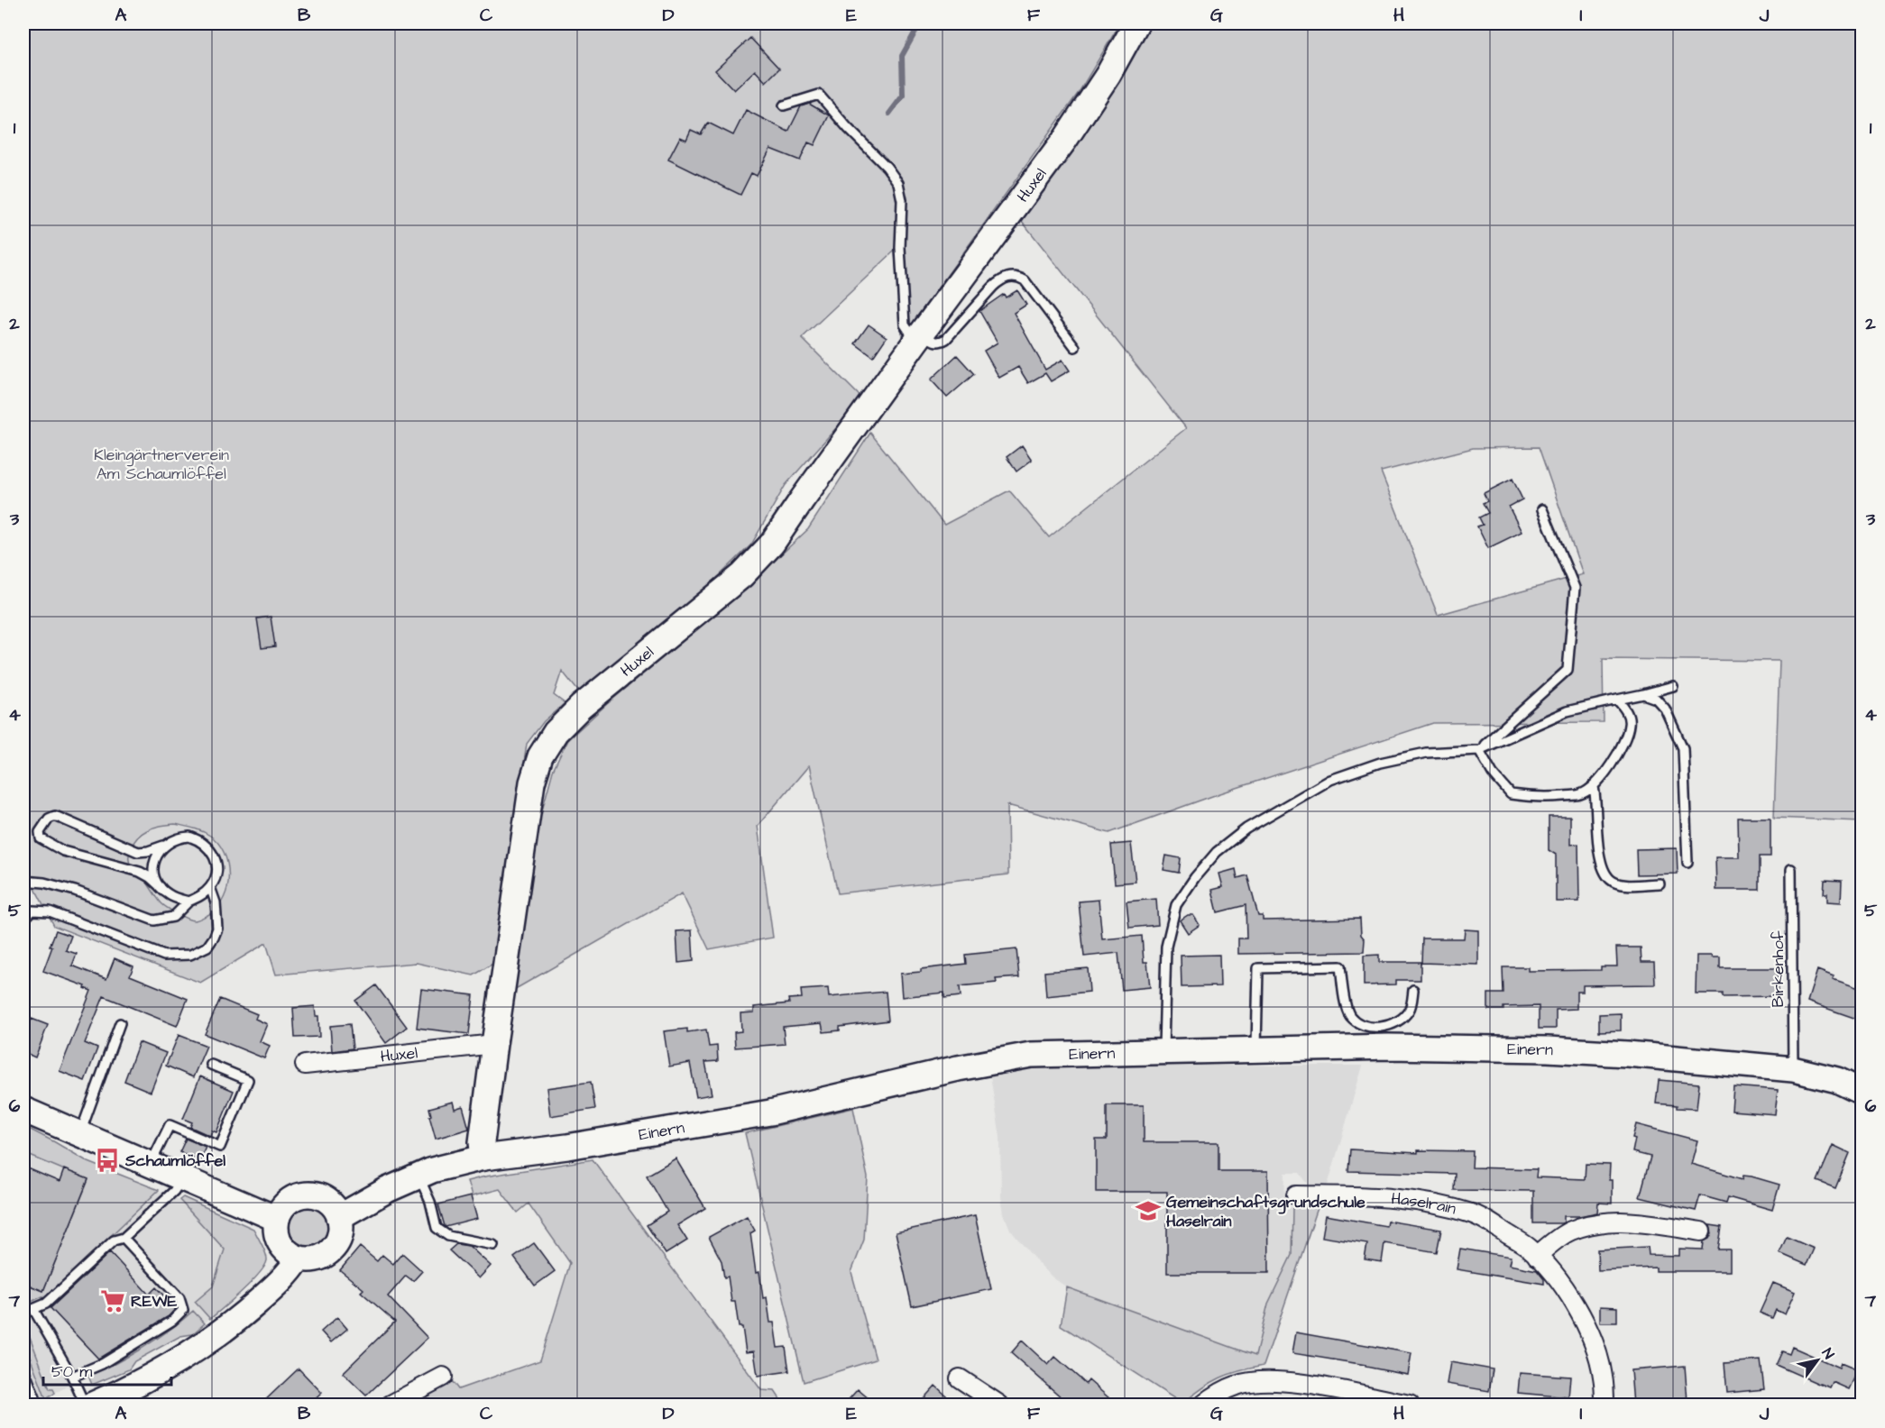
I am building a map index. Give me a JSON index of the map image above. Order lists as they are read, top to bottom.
{
  "streets": {
    "main road": ["Huxel", "Einern"],
    "street": ["Haselrain"],
    "lane": ["Birkenhof"]
  },
  "crossings": [
    ["Huxel", "Einern"],
    ["Birkenhof", "Einern"]
  ],
  "parks": ["Kleingärtnerverein Am Schaumlöffel"],
  "places": {
    "bus stop": ["Schaumlöffel"],
    "school or university": ["Gemeinschaftsgrundschule Haselrain"],
    "supermarket": ["REWE"]
  },
  "scale_bar": "50 m",
  "north": "top right",
  "grid": {
    "columns": [
      "A",
      "B",
      "C",
      "D",
      "E",
      "F",
      "G",
      "H",
      "I",
      "J"
    ],
    "rows": [
      "1",
      "2",
      "3",
      "4",
      "5",
      "6",
      "7"
    ]
  }
}
